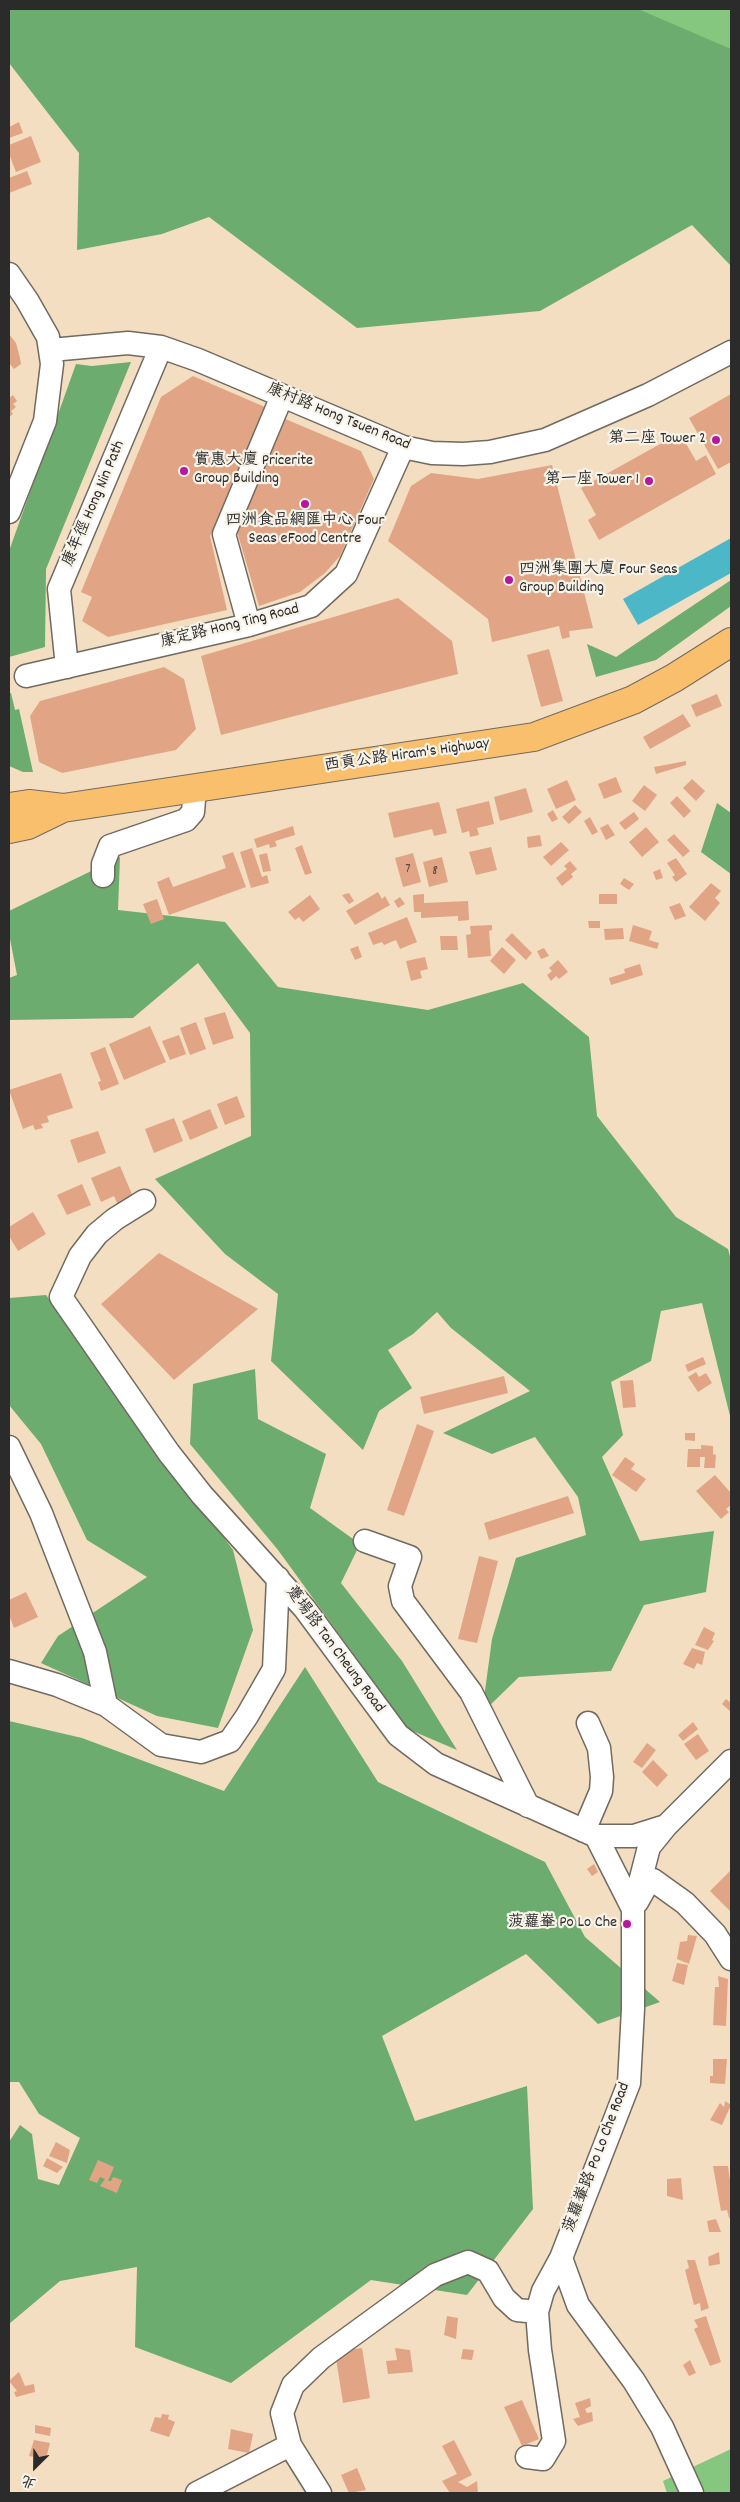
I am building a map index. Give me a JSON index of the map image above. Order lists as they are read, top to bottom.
{
  "streets": {
    "main road": ["西貢公路 Hiram's Highway"],
    "street": [
      "康村路 Hong Tsuen Road",
      "康年徑 Hong Nin Path",
      "康定路 Hong Ting Road",
      "躉場路 Tan Cheung Road",
      "菠蘿輋路 Po Lo Che Road"
    ]
  },
  "crossings": [
    ["康村路 Hong Tsuen Road", "康年徑 Hong Nin Path"],
    ["康村路 Hong Tsuen Road", "康定路 Hong Ting Road"],
    ["康年徑 Hong Nin Path", "康定路 Hong Ting Road"],
    ["躉場路 Tan Cheung Road", "菠蘿輋路 Po Lo Che Road"]
  ],
  "places": [
    "第二座 Tower 2",
    "實惠大廈 Pricerite Group Building",
    "第一座 Tower 1",
    "四洲食品網匯中心 Four Seas eFood Centre",
    "四洲集團大廈 Four Seas Group Building",
    "菠蘿輋 Po Lo Che"
  ],
  "house_numbers": ["7", "8"],
  "north": "bottom left"
}
